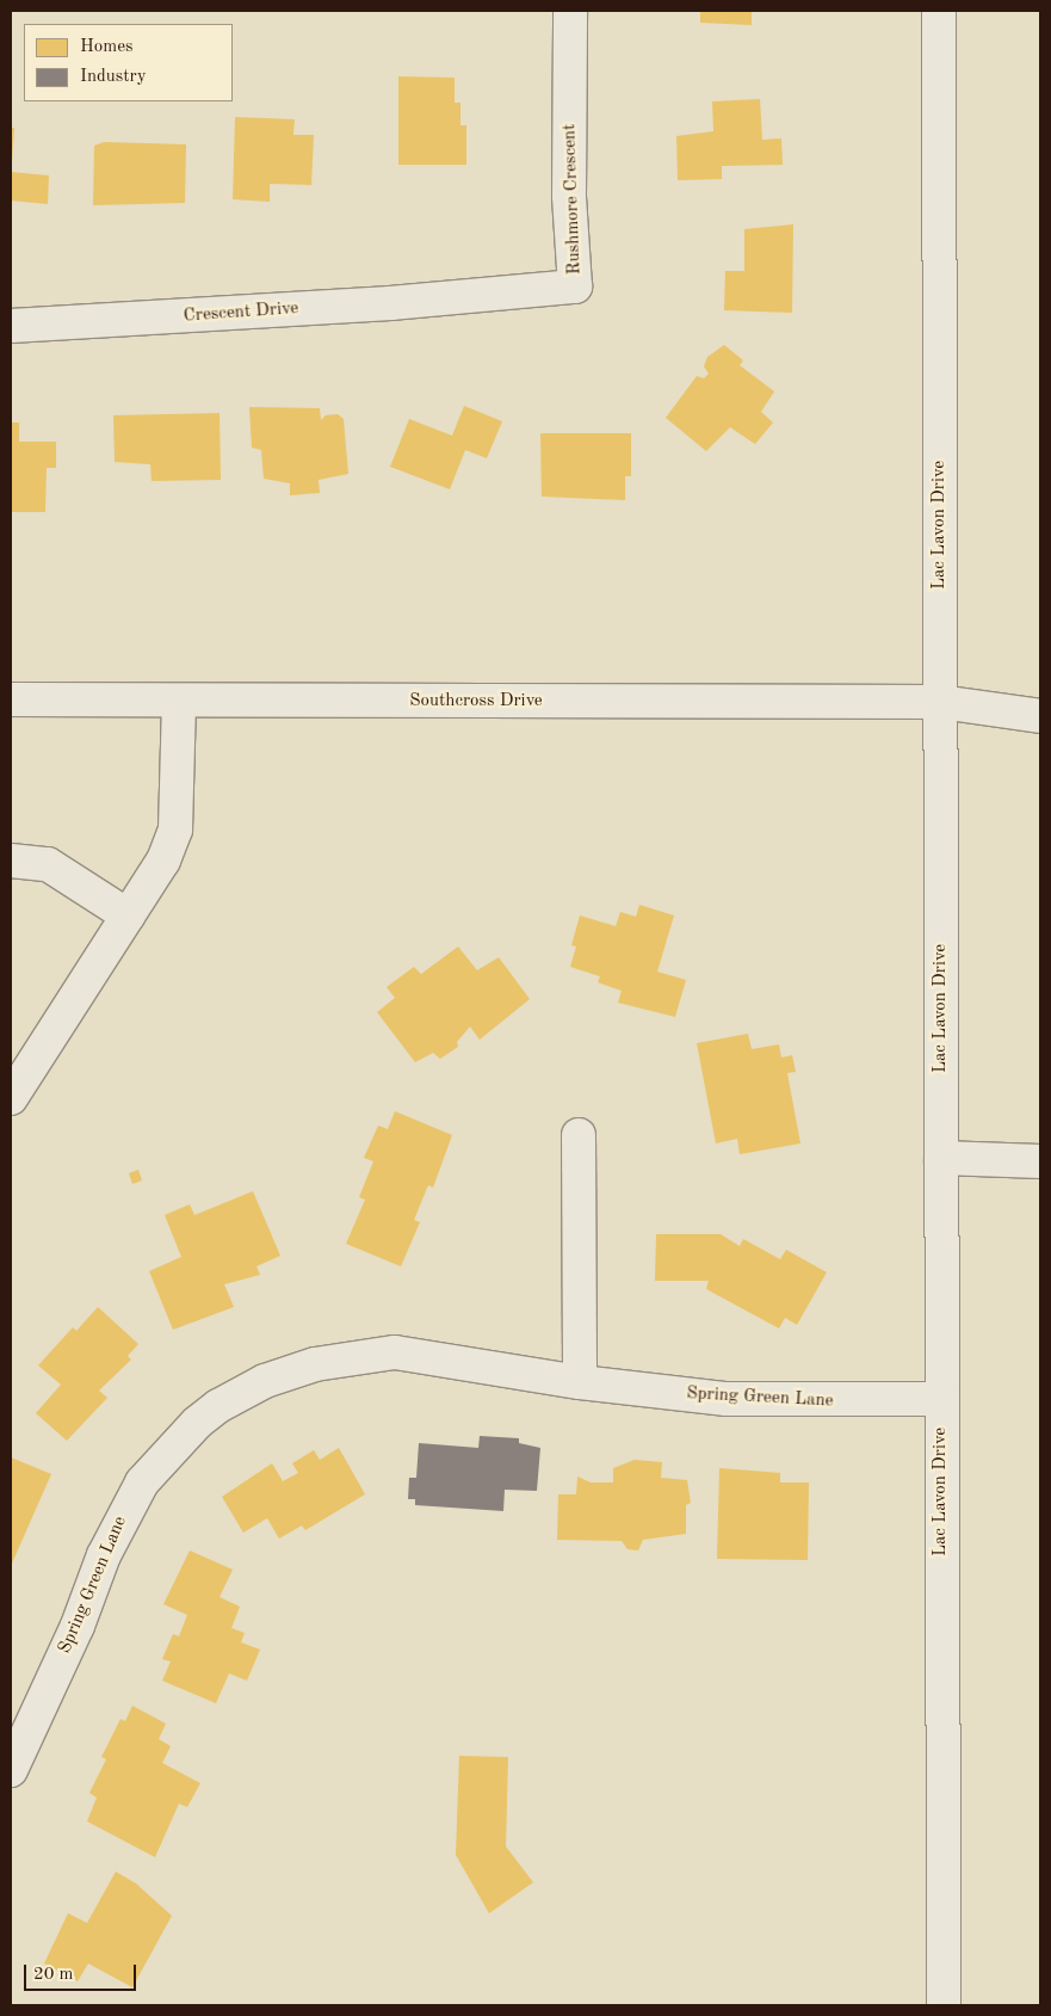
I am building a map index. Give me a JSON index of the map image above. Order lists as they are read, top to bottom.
{
  "streets": {
    "street": [
      "Rushmore Crescent",
      "Crescent Drive",
      "Lac Lavon Drive",
      "Southcross Drive",
      "Spring Green Lane"
    ]
  },
  "crossings": [
    ["Rushmore Crescent", "Crescent Drive"],
    ["Lac Lavon Drive", "Southcross Drive"],
    ["Lac Lavon Drive", "Spring Green Lane"]
  ],
  "legend": ["Homes", "Industry"],
  "scale_bar": "20 m"
}
